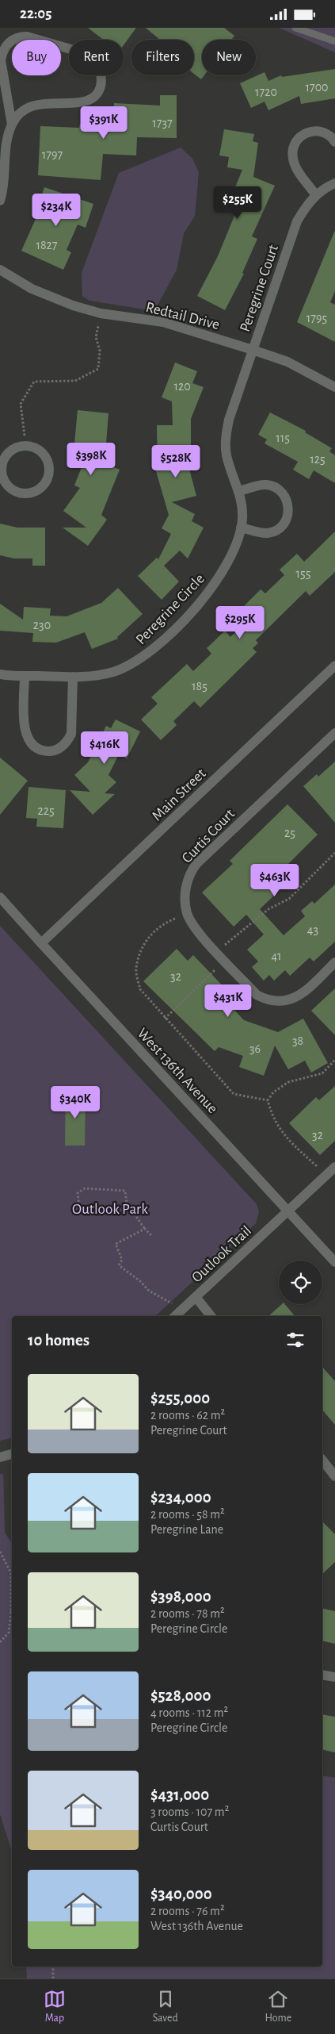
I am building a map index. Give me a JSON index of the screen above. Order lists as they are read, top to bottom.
{
  "streets": {
    "street": [
      "Peregrine Court",
      "Redtail Drive",
      "Peregrine Circle",
      "Main Street",
      "Curtis Court",
      "West 136th Avenue",
      "Outlook Trail"
    ]
  },
  "crossings": [
    ["Peregrine Court", "Redtail Drive"],
    ["Peregrine Court", "Peregrine Circle"],
    ["Redtail Drive", "Peregrine Circle"],
    ["Main Street", "West 136th Avenue"],
    ["West 136th Avenue", "Outlook Trail"]
  ],
  "parks": ["Outlook Park"],
  "house_numbers": [
    "1700",
    "1720",
    "1737",
    "1797",
    "1827",
    "1795",
    "120",
    "115",
    "125",
    "155",
    "230",
    "185",
    "225",
    "25",
    "43",
    "41",
    "32",
    "38",
    "36",
    "32"
  ],
  "page": {
    "status": "22:05",
    "chip": [
      "Buy",
      "Rent",
      "Filters",
      "New"
    ],
    "price": [
      "$391K",
      "$255K",
      "$234K",
      "$398K",
      "$528K",
      "$295K",
      "$416K",
      "$463K",
      "$431K",
      "$340K"
    ],
    "heading": "10 homes",
    "list": [
      {
        "name": "$255,000",
        "note": "2 rooms · 62 m² · Peregrine Court"
      },
      {
        "name": "$234,000",
        "note": "2 rooms · 58 m² · Peregrine Lane"
      },
      {
        "name": "$398,000",
        "note": "2 rooms · 78 m² · Peregrine Circle"
      },
      {
        "name": "$528,000",
        "note": "4 rooms · 112 m² · Peregrine Circle"
      },
      {
        "name": "$431,000",
        "note": "3 rooms · 107 m² · Curtis Court"
      },
      {
        "name": "$340,000",
        "note": "2 rooms · 76 m² · West 136th Avenue"
      }
    ],
    "tabs": ["Map", "Saved", "Home"]
  }
}
